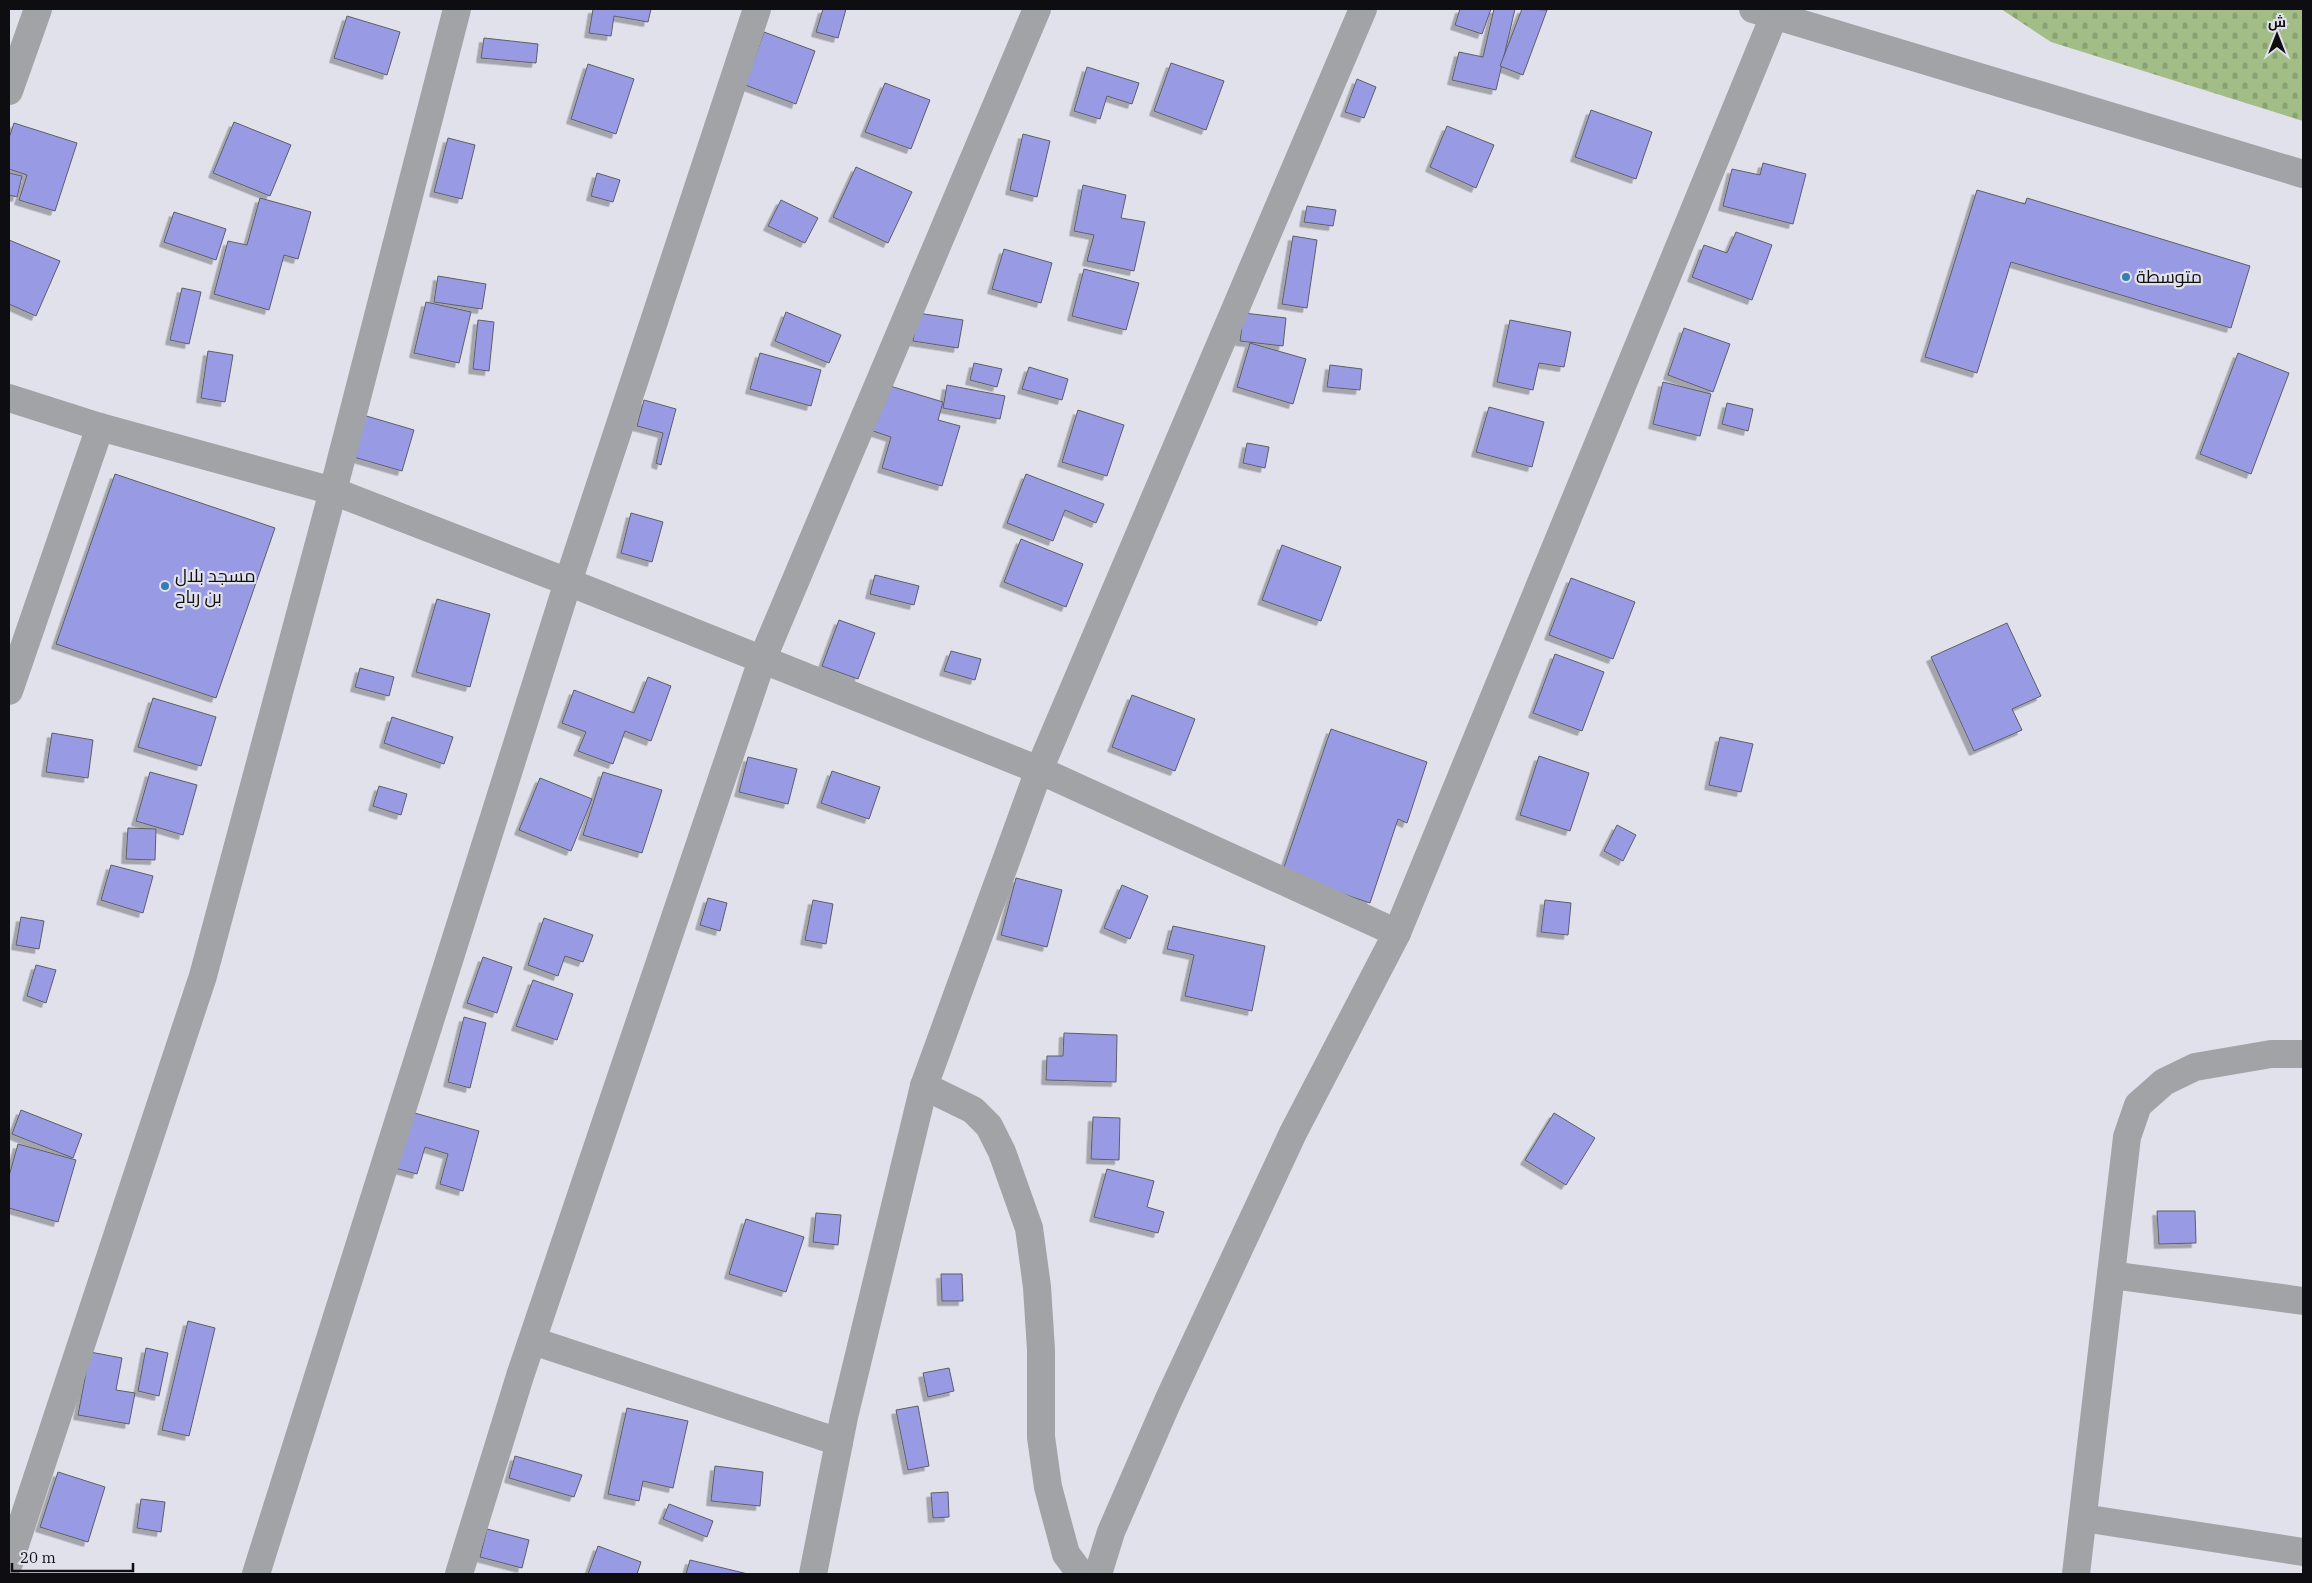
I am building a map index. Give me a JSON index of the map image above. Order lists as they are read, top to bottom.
{
  "places": ["متوسطة", "مسجد بلال بن رباح"],
  "scale_bar": "20 m",
  "north": "top"
}
